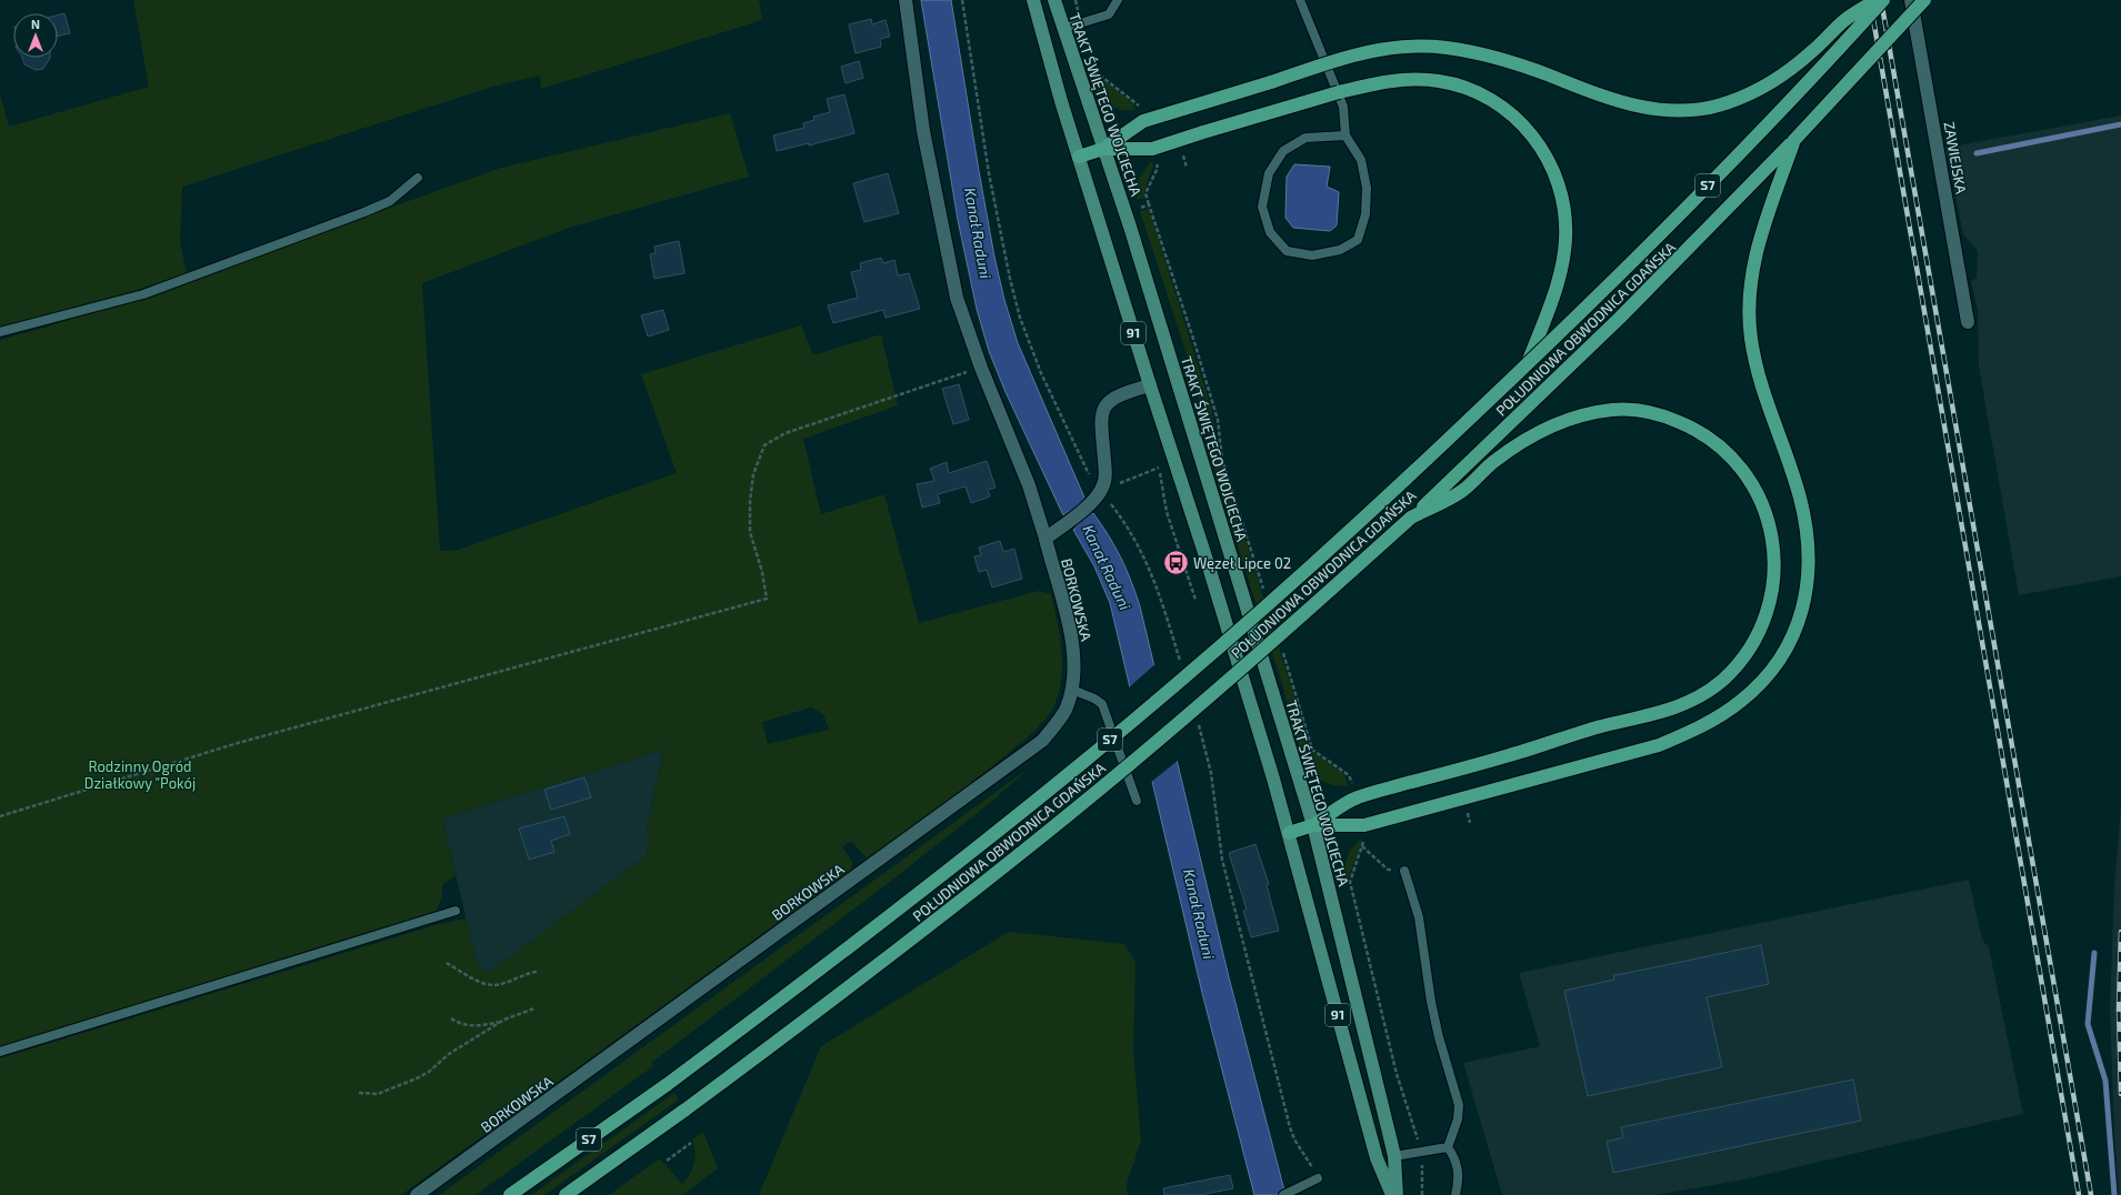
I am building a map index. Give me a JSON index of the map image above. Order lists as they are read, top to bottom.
{
  "streets": {
    "highway": ["S7", "POŁUDNIOWA OBWODNICA GDAŃSKA"],
    "main road": ["TRAKT ŚWIĘTEGO WOJCIECHA", "91"],
    "street": ["ZAWIEJSKA", "BORKOWSKA"]
  },
  "water": ["Kanał Raduni"],
  "parks": ["Rodzinny Ogród Działkowy \"Pokój"],
  "places": {
    "bus stop": ["Węzeł Lipce 02"]
  },
  "north": "top"
}
